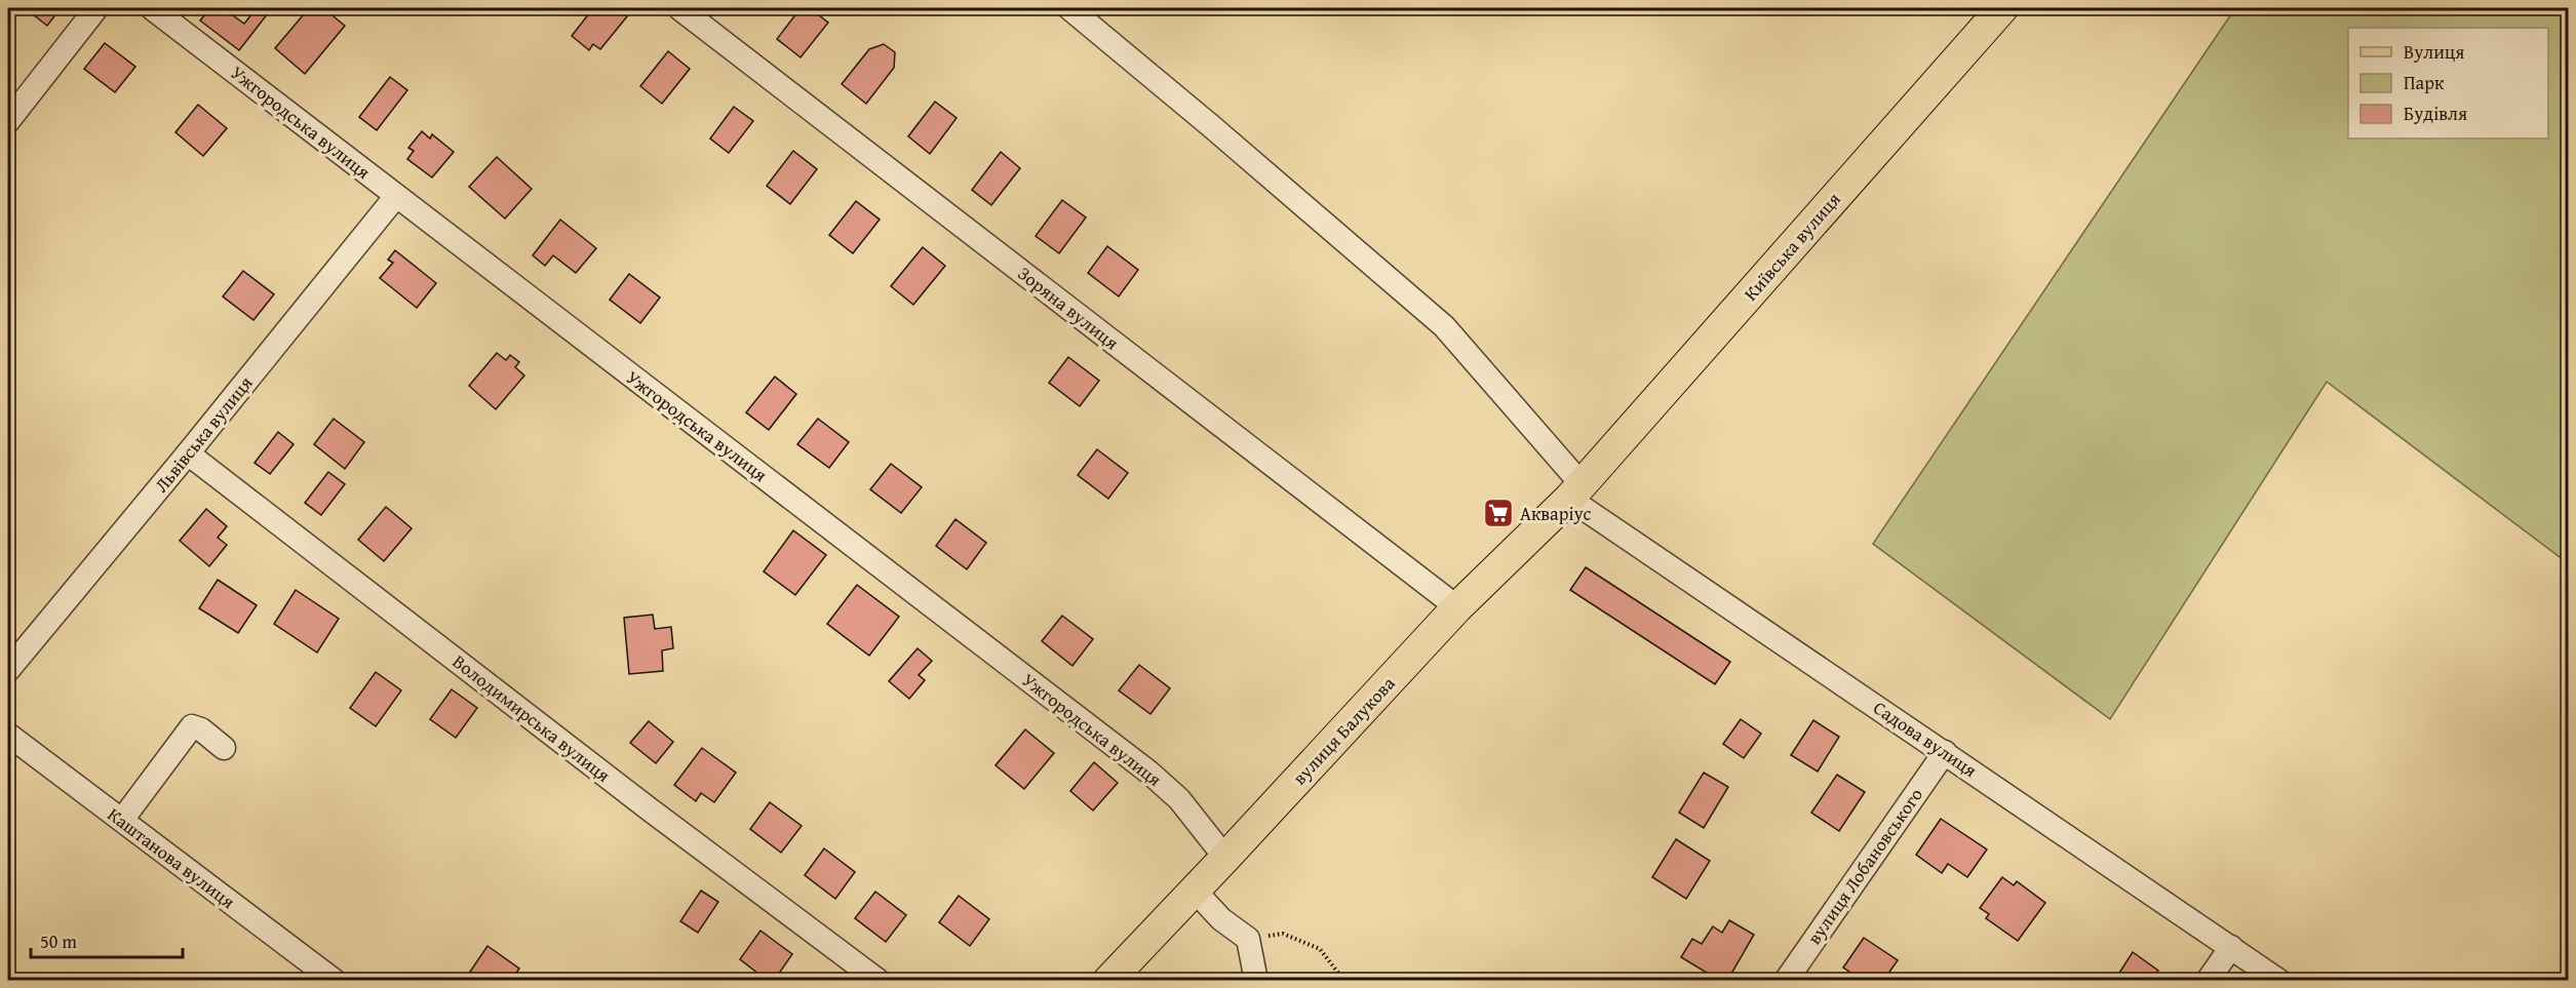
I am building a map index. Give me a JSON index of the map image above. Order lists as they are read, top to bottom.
{
  "streets": {
    "main road": ["Київська вулиця", "вулиця Балукова"],
    "street": [
      "Ужгородська вулиця",
      "Зоряна вулиця",
      "Львівська вулиця",
      "Володимирська вулиця",
      "Садова вулиця",
      "Каштанова вулиця",
      "вулиця Лобановського"
    ]
  },
  "crossings": [
    ["Ужгородська вулиця", "Львівська вулиця"],
    ["Ужгородська вулиця", "вулиця Балукова"],
    ["Київська вулиця", "вулиця Балукова"],
    ["Київська вулиця", "Садова вулиця"],
    ["Зоряна вулиця", "вулиця Балукова"],
    ["Львівська вулиця", "Володимирська вулиця"],
    ["вулиця Балукова", "Садова вулиця"],
    ["Садова вулиця", "вулиця Лобановського"]
  ],
  "places": {
    "supermarket": ["Акваріус"]
  },
  "legend": ["Вулиця", "Парк", "Будівля"],
  "scale_bar": "50 m"
}
